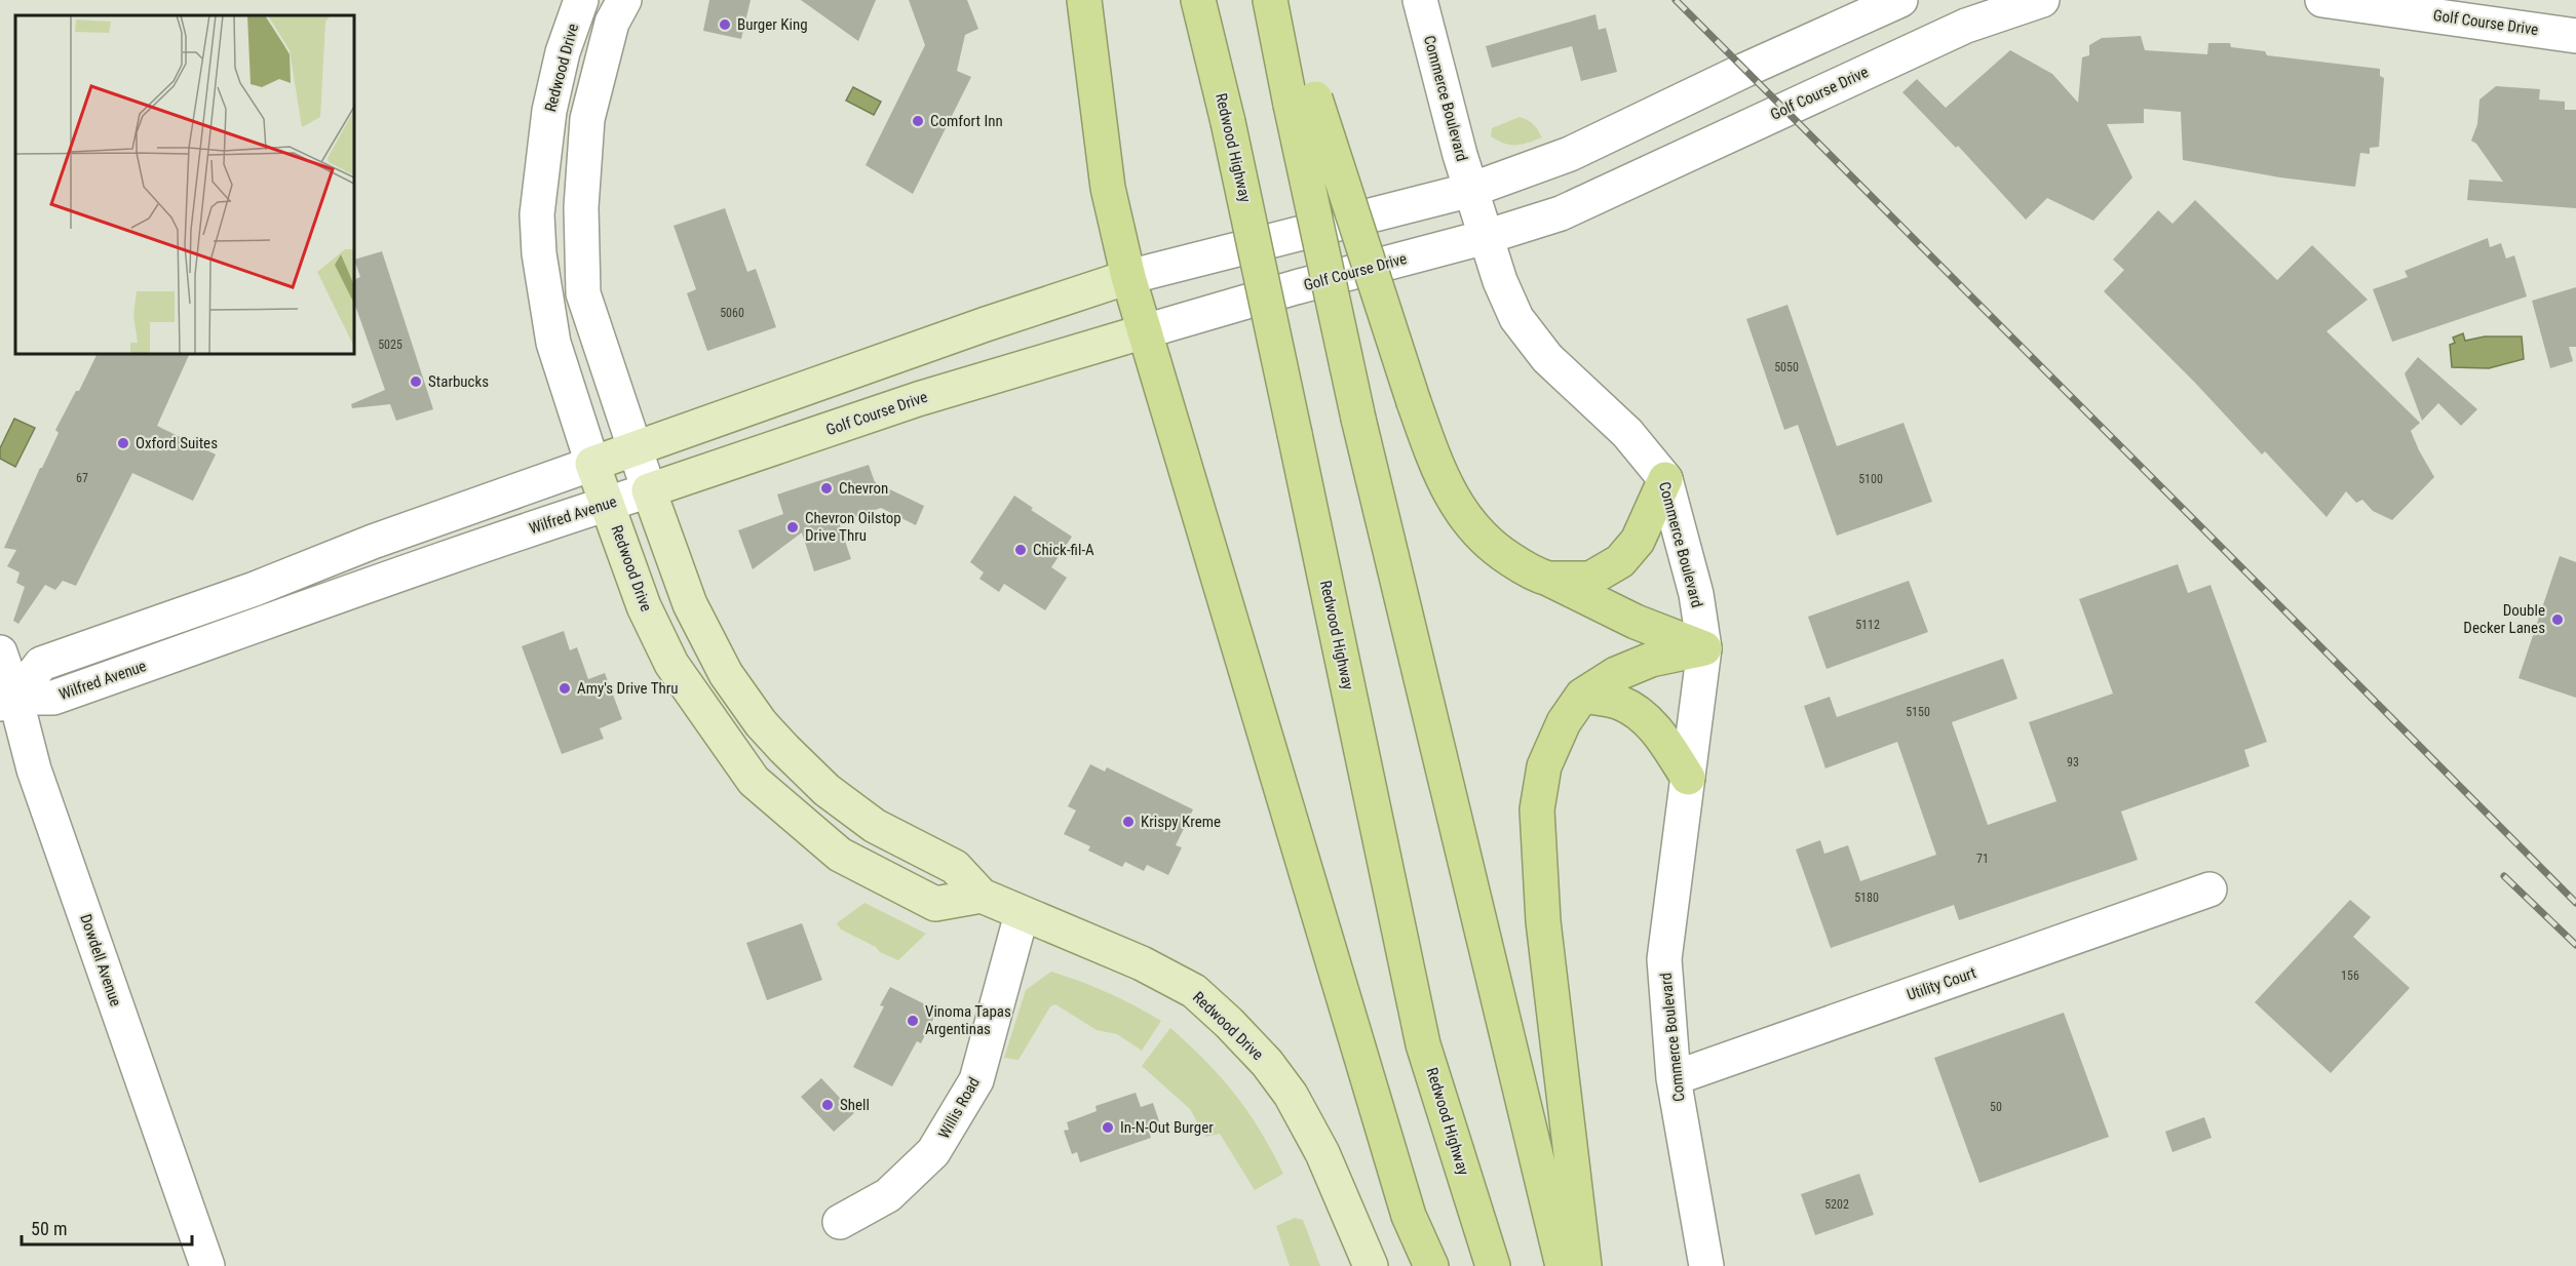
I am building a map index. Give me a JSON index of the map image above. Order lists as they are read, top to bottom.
{
  "streets": {
    "highway": ["Redwood Highway"],
    "main road": ["Golf Course Drive", "Redwood Drive"],
    "street": [
      "Commerce Boulevard",
      "Wilfred Avenue",
      "Dowdell Avenue",
      "Utility Court",
      "Willis Road"
    ]
  },
  "crossings": [
    ["Golf Course Drive", "Redwood Drive"],
    ["Golf Course Drive", "Commerce Boulevard"],
    ["Golf Course Drive", "Wilfred Avenue"],
    ["Redwood Drive", "Wilfred Avenue"],
    ["Redwood Drive", "Willis Road"],
    ["Commerce Boulevard", "Utility Court"],
    ["Wilfred Avenue", "Dowdell Avenue"]
  ],
  "places": [
    "Burger King",
    "Comfort Inn",
    "Starbucks",
    "Oxford Suites",
    "Chevron",
    "Chevron Oilstop Drive Thru",
    "Chick-fil-A",
    "Double Decker Lanes",
    "Amy's Drive Thru",
    "Krispy Kreme",
    "Vinoma Tapas Argentinas",
    "Shell",
    "In-N-Out Burger"
  ],
  "house_numbers": [
    "5060",
    "5025",
    "5050",
    "67",
    "5100",
    "5112",
    "5150",
    "93",
    "71",
    "5180",
    "156",
    "50",
    "5202"
  ],
  "scale_bar": "50 m"
}
